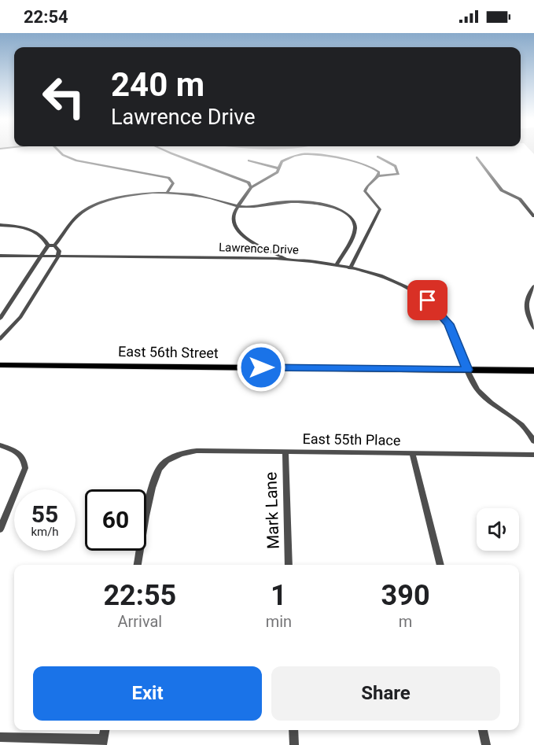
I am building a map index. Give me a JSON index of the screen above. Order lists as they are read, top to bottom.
{
  "streets": {
    "main road": ["East 56th Street"],
    "street": ["Lawrence Drive", "East 55th Place", "Mark Lane"]
  },
  "crossings": [
    ["Lawrence Drive", "East 56th Street"],
    ["East 55th Place", "Mark Lane"]
  ],
  "page": {
    "status": "22:54",
    "turn": ["240 m", "Lawrence Drive"],
    "speed": "55 km/h",
    "limit": "60",
    "eta": [
      "22:55",
      "Arrival",
      "1",
      "min",
      "390",
      "m"
    ],
    "buttons": ["Exit", "Share"]
  }
}
